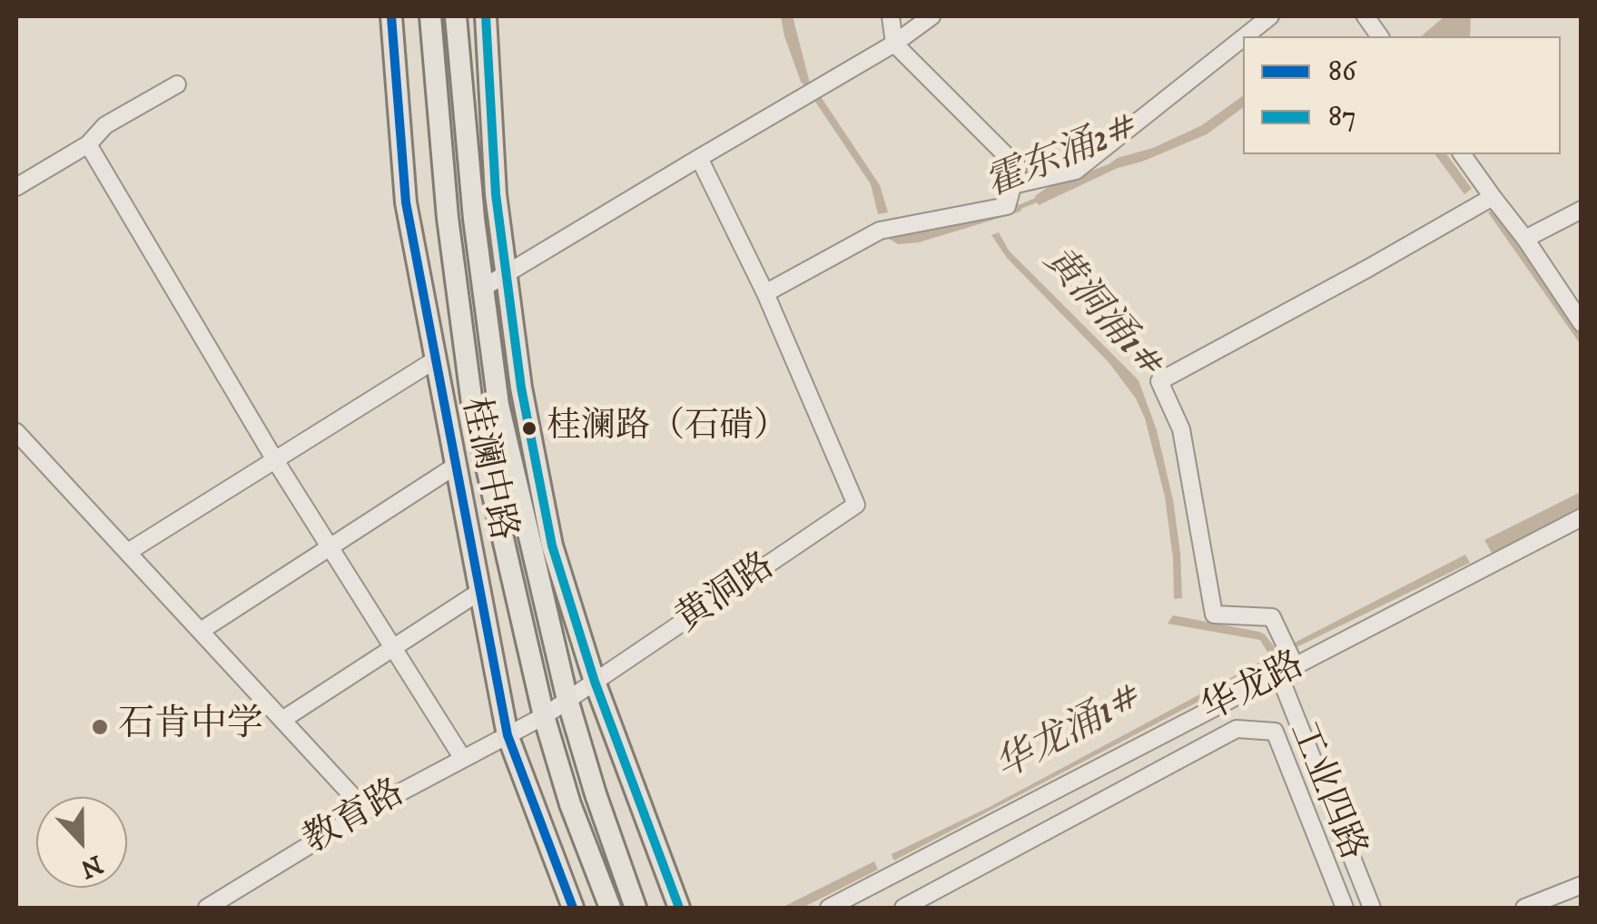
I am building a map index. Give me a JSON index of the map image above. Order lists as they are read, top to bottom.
{
  "streets": {
    "main road": ["桂澜中路"],
    "street": [
      "黄洞路",
      "华龙路",
      "工业四路",
      "教育路"
    ]
  },
  "crossings": [
    ["桂澜中路", "黄洞路"],
    ["桂澜中路", "教育路"],
    ["黄洞路", "教育路"],
    ["华龙路", "工业四路"]
  ],
  "water": ["霍东涌2#", "黄洞涌1#", "华龙涌1#"],
  "places": ["桂澜路（石𬒔）", "石肯中学"],
  "lines": ["transit line 86", "transit line 87"],
  "legend": ["86", "87"],
  "north": "bottom"
}
